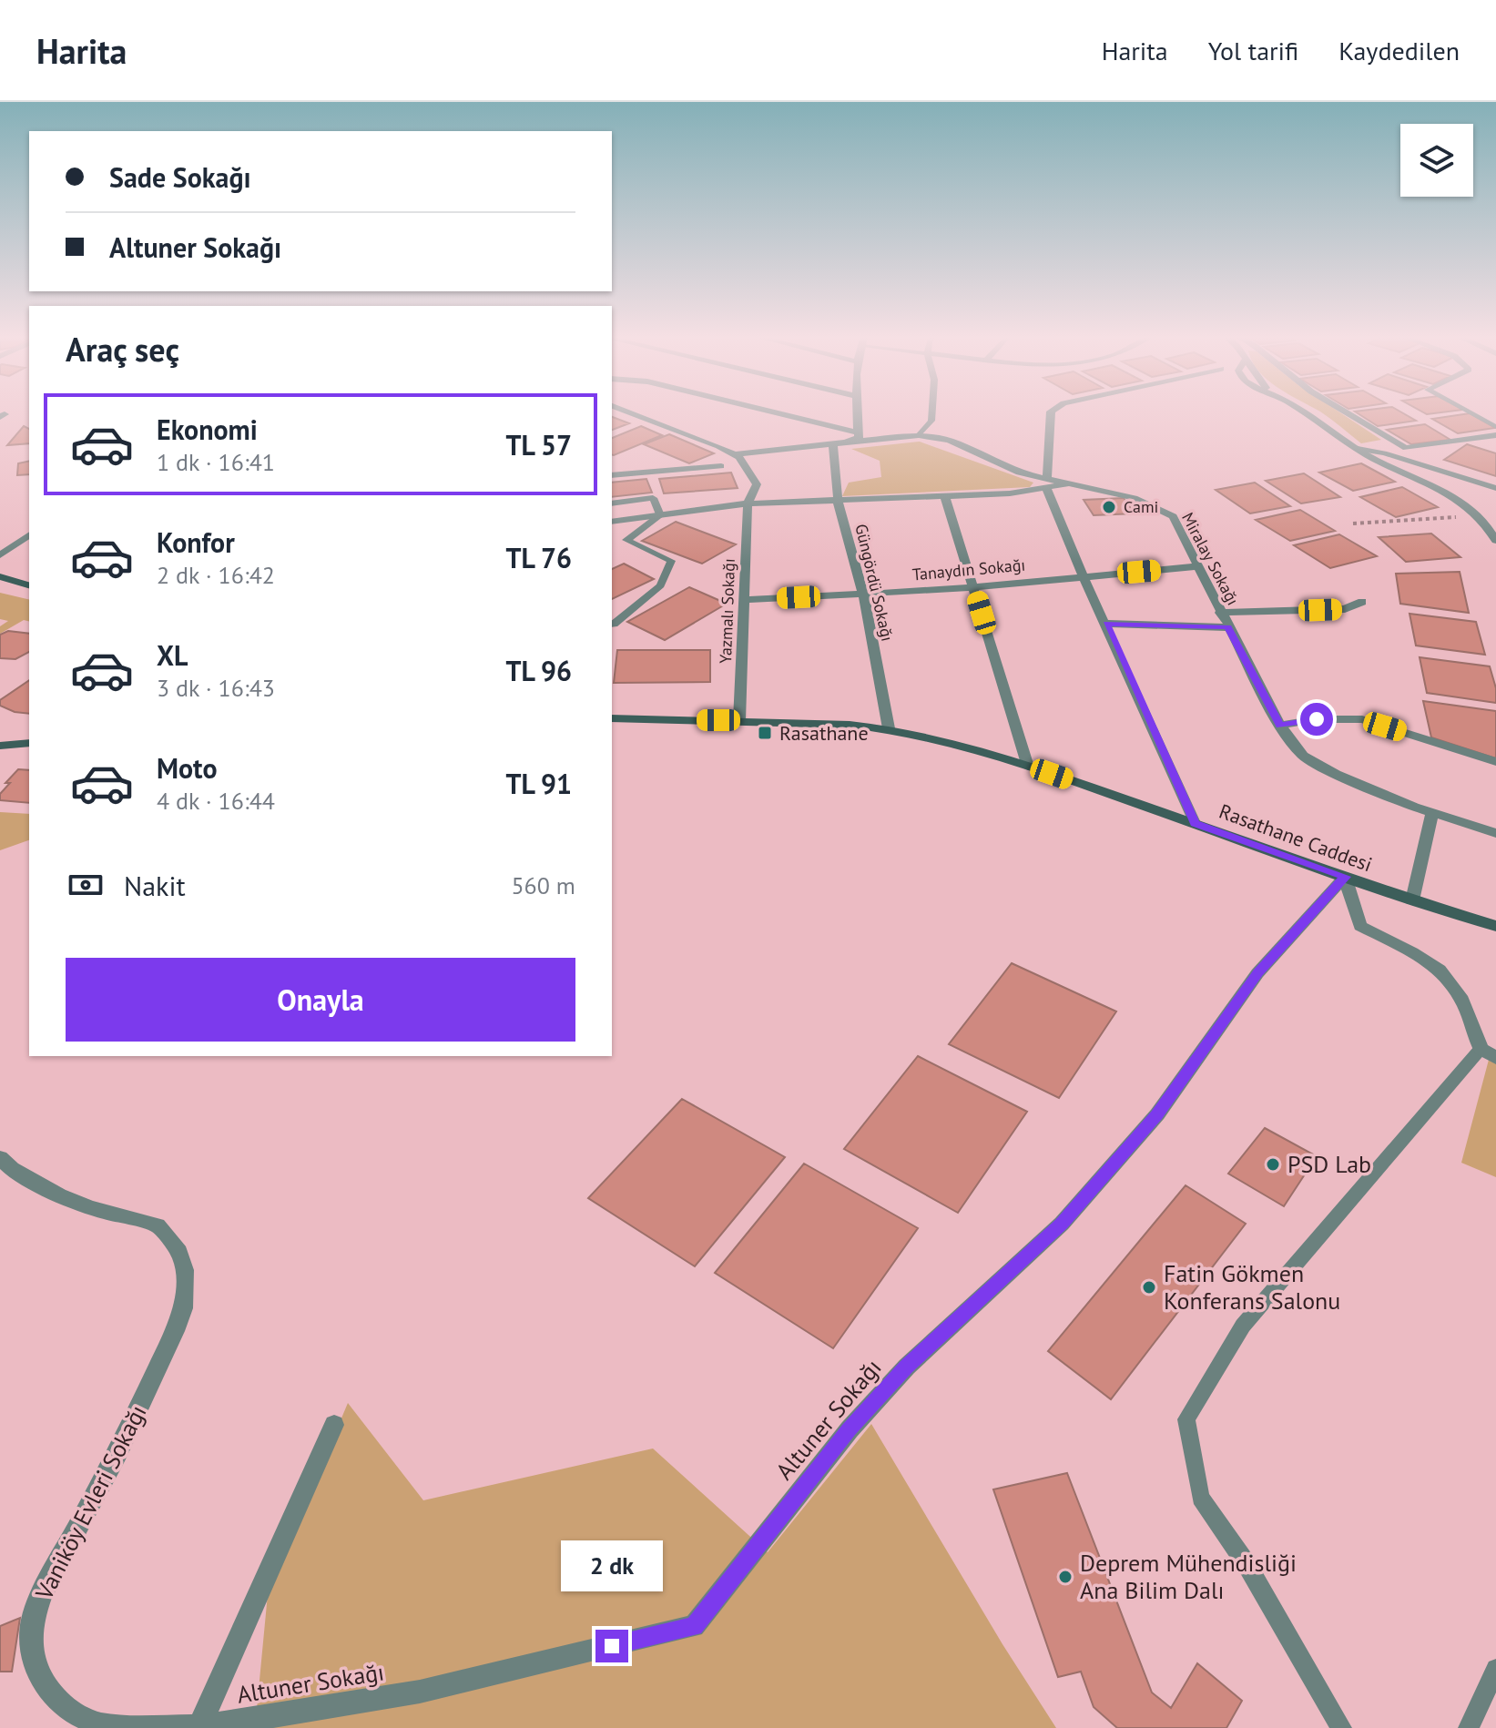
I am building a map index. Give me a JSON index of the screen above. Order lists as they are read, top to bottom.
{
  "streets": {
    "street": [
      "Miralay Sokağı",
      "Tanaydın Sokağı",
      "Güngördü Sokağı",
      "Yazmalı Sokağı",
      "Rasathane Caddesi",
      "Altuner Sokağı",
      "Vaniköy Evleri Sokağı"
    ]
  },
  "crossings": [
    ["Miralay Sokağı", "Tanaydın Sokağı"],
    ["Miralay Sokağı", "Güngördü Sokağı"],
    ["Miralay Sokağı", "Yazmalı Sokağı"],
    ["Tanaydın Sokağı", "Güngördü Sokağı"],
    ["Tanaydın Sokağı", "Yazmalı Sokağı"],
    ["Güngördü Sokağı", "Rasathane Caddesi"],
    ["Yazmalı Sokağı", "Rasathane Caddesi"],
    ["Rasathane Caddesi", "Altuner Sokağı"],
    ["Altuner Sokağı", "Vaniköy Evleri Sokağı"]
  ],
  "places": {
    "other": [
      "Cami",
      "PSD Lab",
      "Fatin Gökmen Konferans Salonu",
      "Deprem Mühendisliği Ana Bilim Dalı"
    ],
    "transit": ["Rasathane"]
  },
  "page": {
    "header": "Harita",
    "nav": ["Harita", "Yol tarifi", "Kaydedilen"],
    "banner": ["Sade Sokağı", "Altuner Sokağı"],
    "heading": "Araç seç",
    "list": [
      {
        "name": "Ekonomi",
        "note": "1 dk · 16:41",
        "value": "TL 57"
      },
      {
        "name": "Konfor",
        "note": "2 dk · 16:42",
        "value": "TL 76"
      },
      {
        "name": "XL",
        "note": "3 dk · 16:43",
        "value": "TL 96"
      },
      {
        "name": "Moto",
        "note": "4 dk · 16:44",
        "value": "TL 91"
      }
    ],
    "pay": ["Nakit", "560 m"],
    "buttons": "Onayla",
    "bubble": "2 dk"
  }
}
